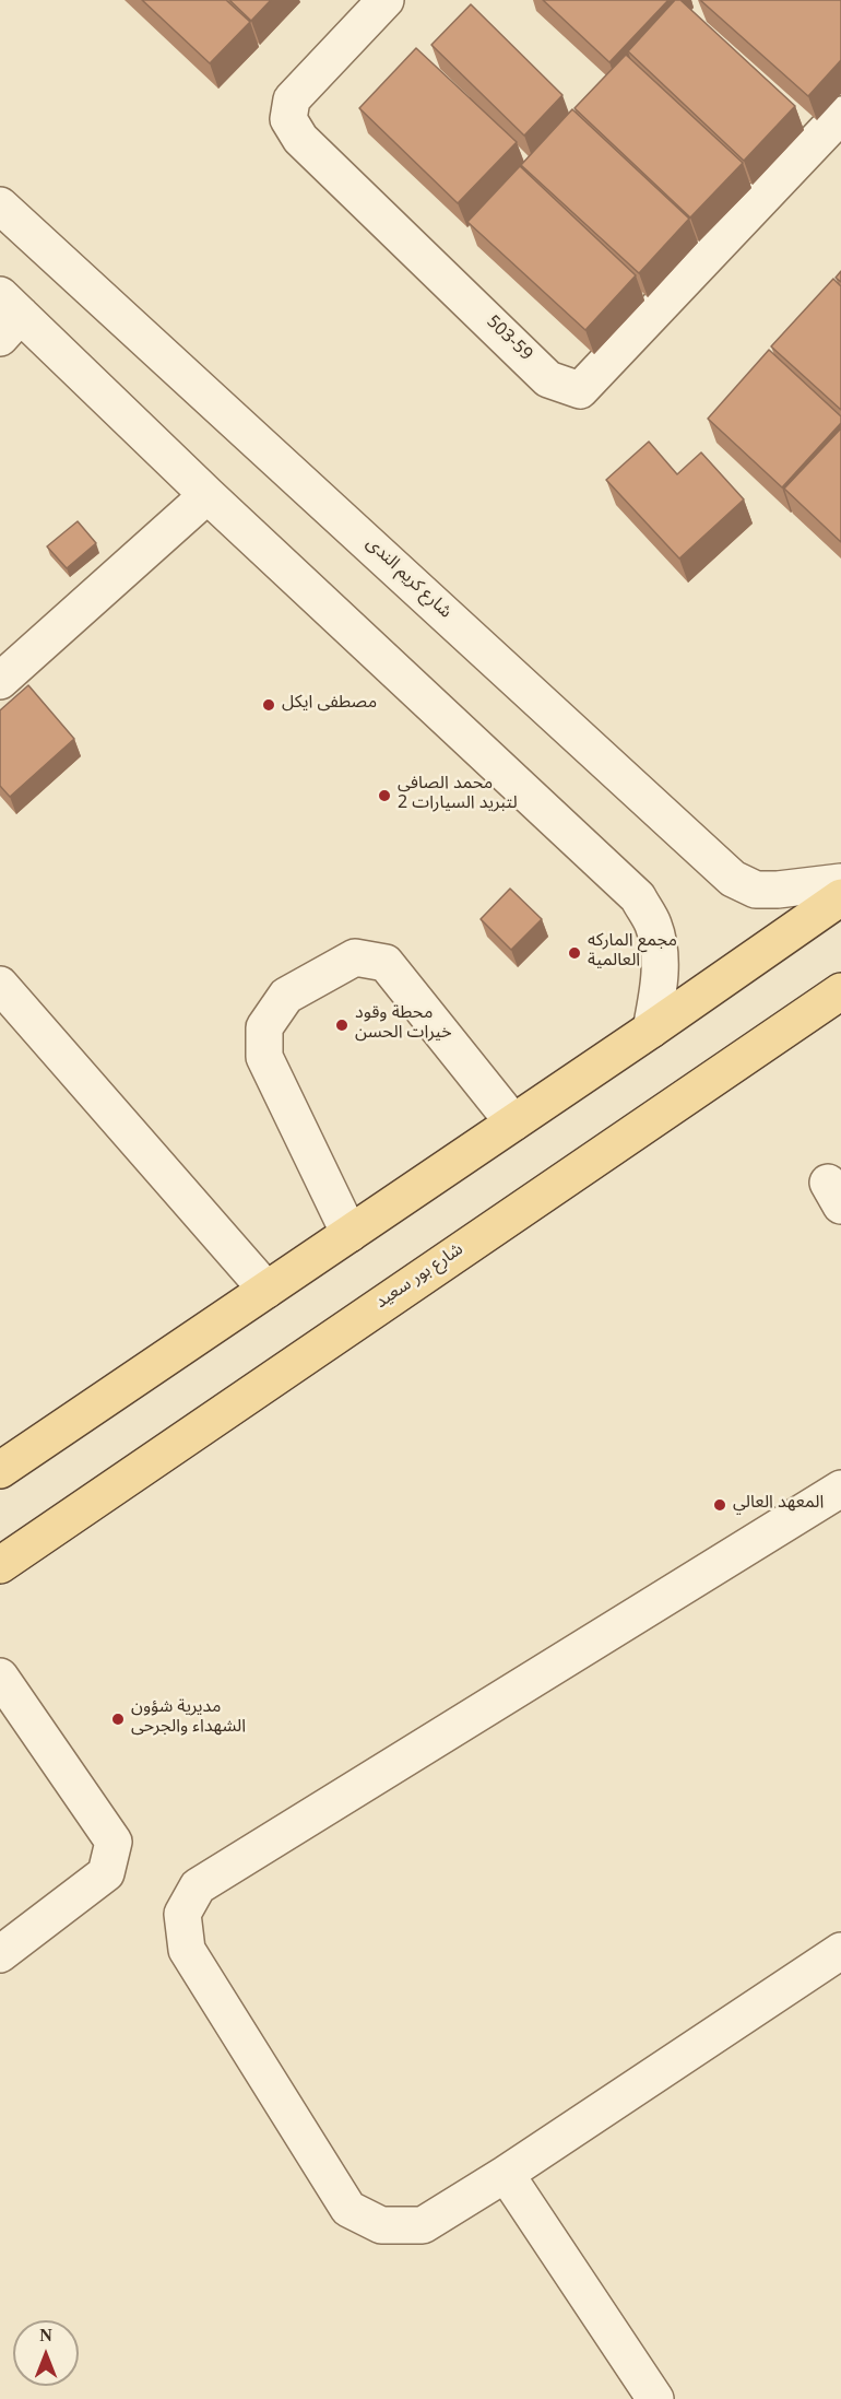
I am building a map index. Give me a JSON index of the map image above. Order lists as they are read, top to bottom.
{
  "streets": {
    "main road": ["شارع بور سعيد"],
    "street": ["503-59", "شارع كريم الندى"]
  },
  "places": [
    "مصطفى ايكل",
    "محمد الصافي لتبريد السيارات 2",
    "مجمع الماركه العالمية",
    "محطة وقود خيرات الحسن",
    "المعهد العالي",
    "مديرية شؤون الشهداء والجرحى"
  ],
  "north": "top"
}
